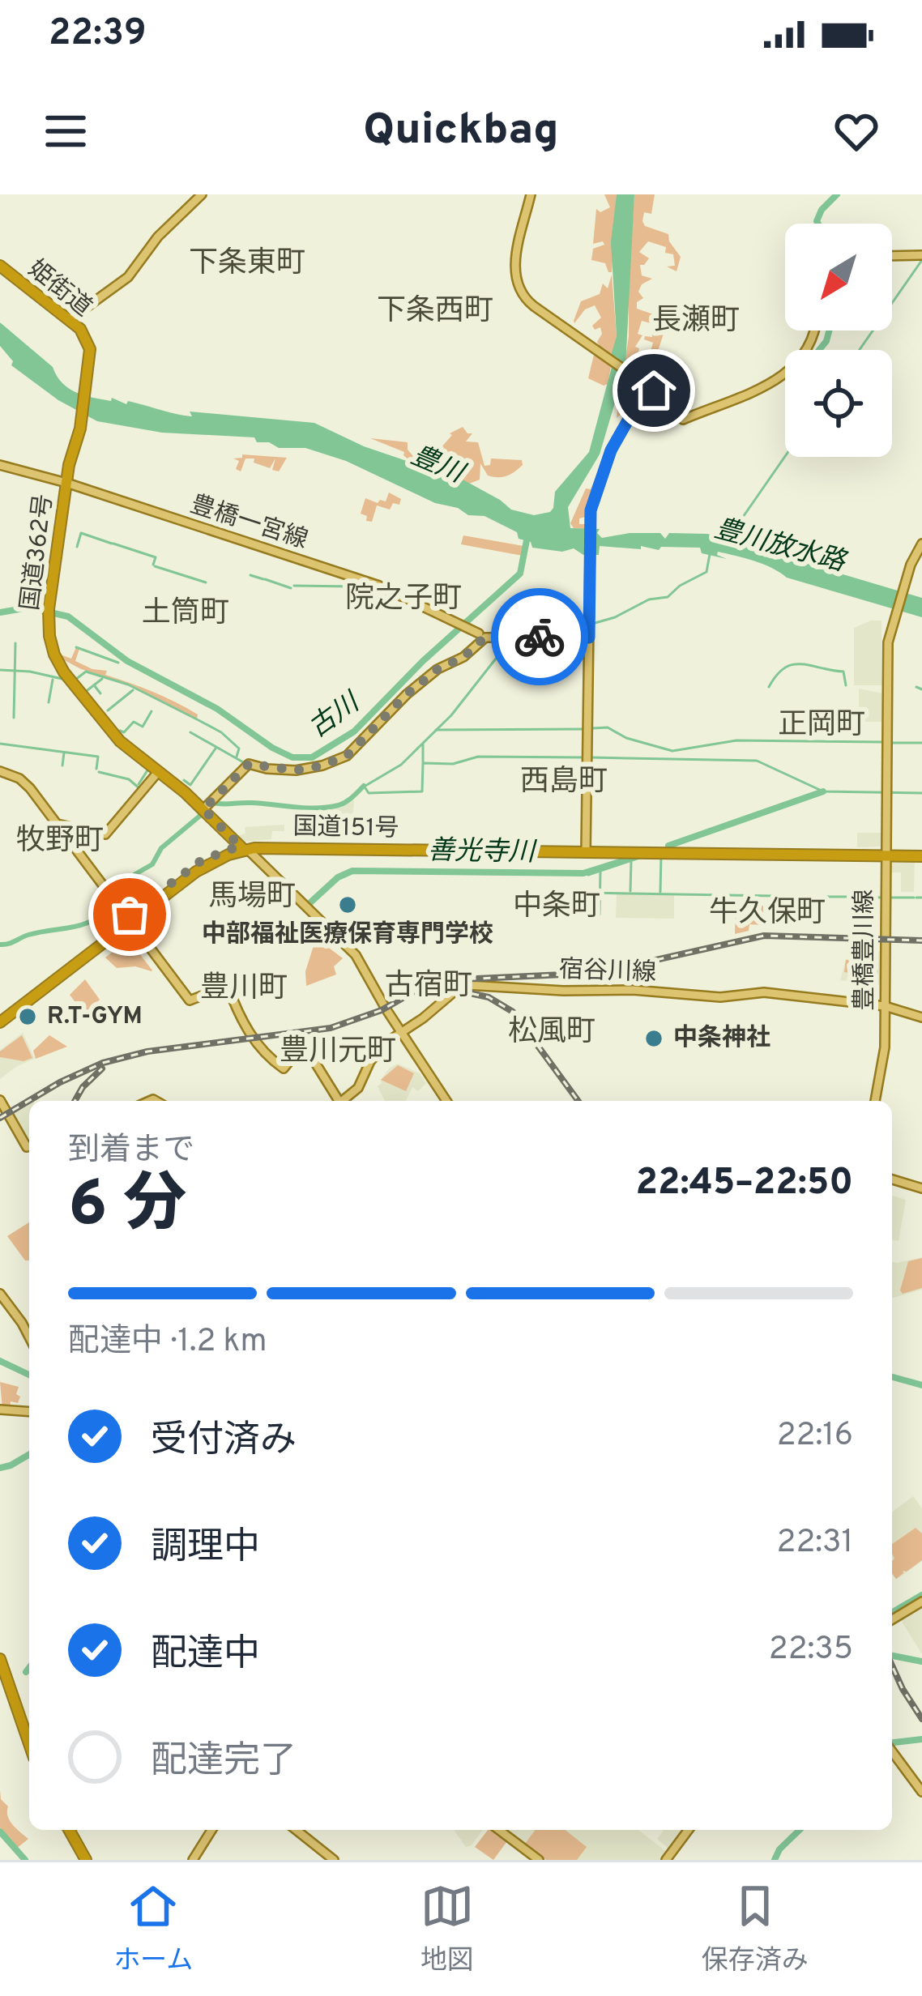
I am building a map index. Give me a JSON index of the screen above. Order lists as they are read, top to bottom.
{
  "streets": {
    "highway": ["姫街道", "国道362号", "国道151号"],
    "main road": ["豊橋一宮線", "豊橋豊川線", "宿谷川線"]
  },
  "crossings": [
    ["姫街道", "国道362号"],
    ["豊橋一宮線", "国道362号"],
    ["国道362号", "国道151号"],
    ["国道151号", "豊橋豊川線"],
    ["豊橋豊川線", "宿谷川線"]
  ],
  "districts": [
    "下条東町",
    "下条西町",
    "長瀬町",
    "院之子町",
    "土筒町",
    "正岡町",
    "西島町",
    "牧野町",
    "馬場町",
    "中条町",
    "牛久保町",
    "古宿町",
    "豊川町",
    "松風町",
    "豊川元町"
  ],
  "water": [
    "豊川",
    "豊川放水路",
    "古川",
    "善光寺川"
  ],
  "places": ["中部福祉医療保育専門学校", "R.T-GYM", "中条神社"],
  "north": "bottom left",
  "page": {
    "status": "22:39",
    "header": "Quickbag",
    "heading": ["6 分", "到着まで", "22:45–22:50"],
    "bar": "配達中 · 1.2 km",
    "list": [
      ["受付済み", "22:16"],
      ["調理中", "22:31"],
      ["配達中", "22:35"],
      "配達完了"
    ],
    "tabs": ["ホーム", "地図", "保存済み"]
  }
}
